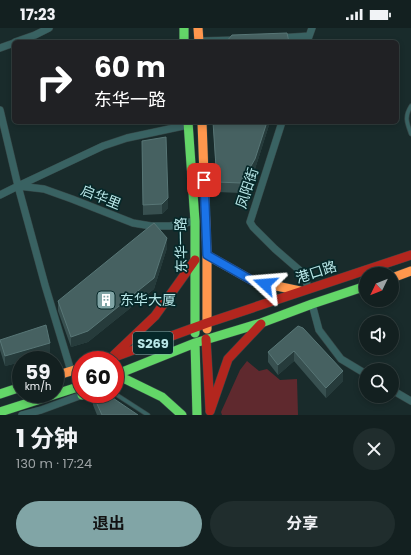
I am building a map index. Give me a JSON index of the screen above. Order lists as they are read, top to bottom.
{
  "streets": {
    "main road": ["东华一路", "港口路", "S269"],
    "street": ["凤阳街", "启华里"]
  },
  "crossings": [
    ["凤阳街", "港口路"],
    ["启华里", "东华一路"],
    ["东华一路", "港口路"],
    ["东华一路", "S269"],
    ["港口路", "S269"]
  ],
  "places": {
    "building": ["东华大厦"]
  },
  "north": "bottom left",
  "page": {
    "status": "17:23",
    "turn": ["60 m", "东华一路"],
    "speed": "59 km/h",
    "limit": "60",
    "heading": ["1 分钟", "130 m · 17:24"],
    "buttons": ["退出", "分享"]
  }
}
